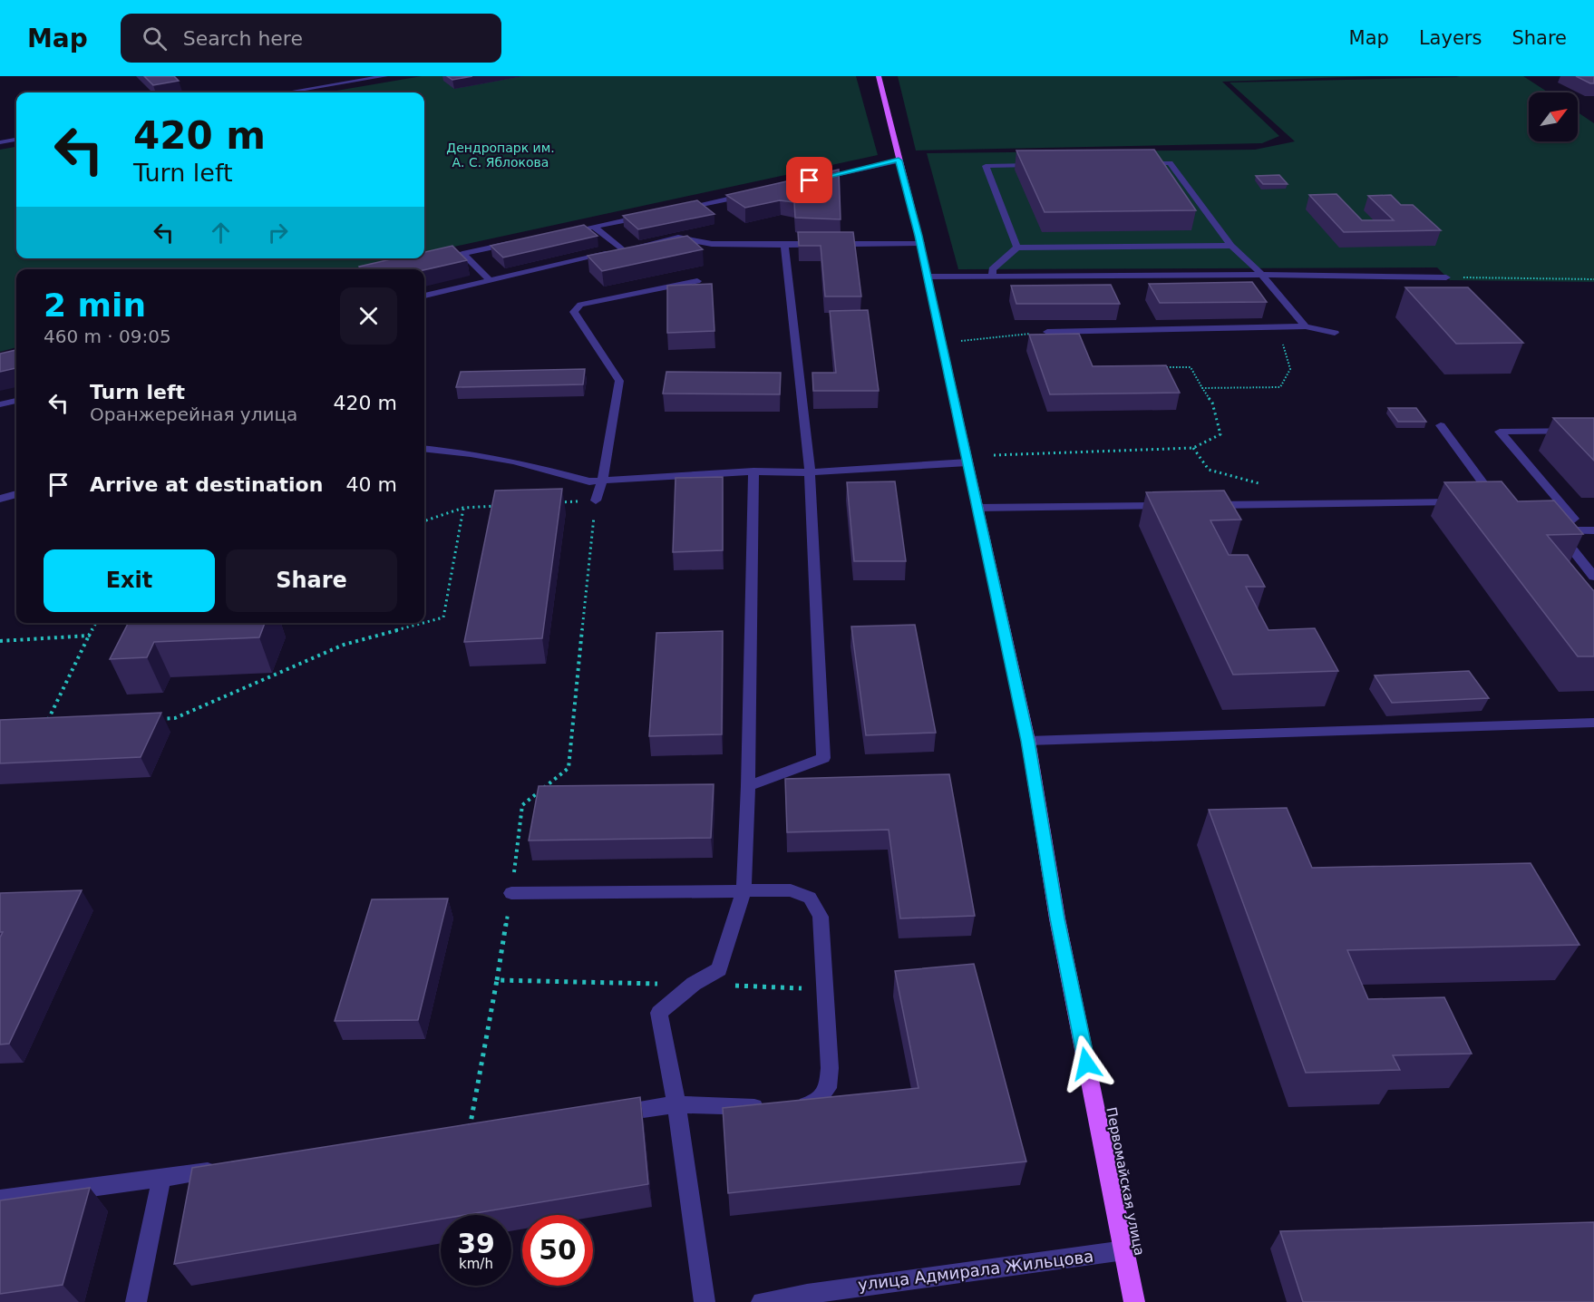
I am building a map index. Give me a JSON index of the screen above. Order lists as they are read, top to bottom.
{
  "streets": {
    "main road": ["Первомайская улица"],
    "street": ["улица Адмирала Жильцова"]
  },
  "crossings": [
    ["Первомайская улица", "улица Адмирала Жильцова"]
  ],
  "parks": ["Дендропарк им. А. С. Яблокова"],
  "north": "top right",
  "page": {
    "header": "Map",
    "search": "Search here",
    "nav": ["Map", "Layers", "Share"],
    "turn": ["420 m", "Turn left"],
    "heading": ["2 min", "460 m · 09:05"],
    "list": [
      {
        "name": "Turn left",
        "note": "Оранжерейная улица",
        "value": "420 m"
      },
      {
        "name": "Arrive at destination",
        "value": "40 m"
      }
    ],
    "buttons": ["Exit", "Share"],
    "speed": "39 km/h",
    "limit": "50"
  }
}
